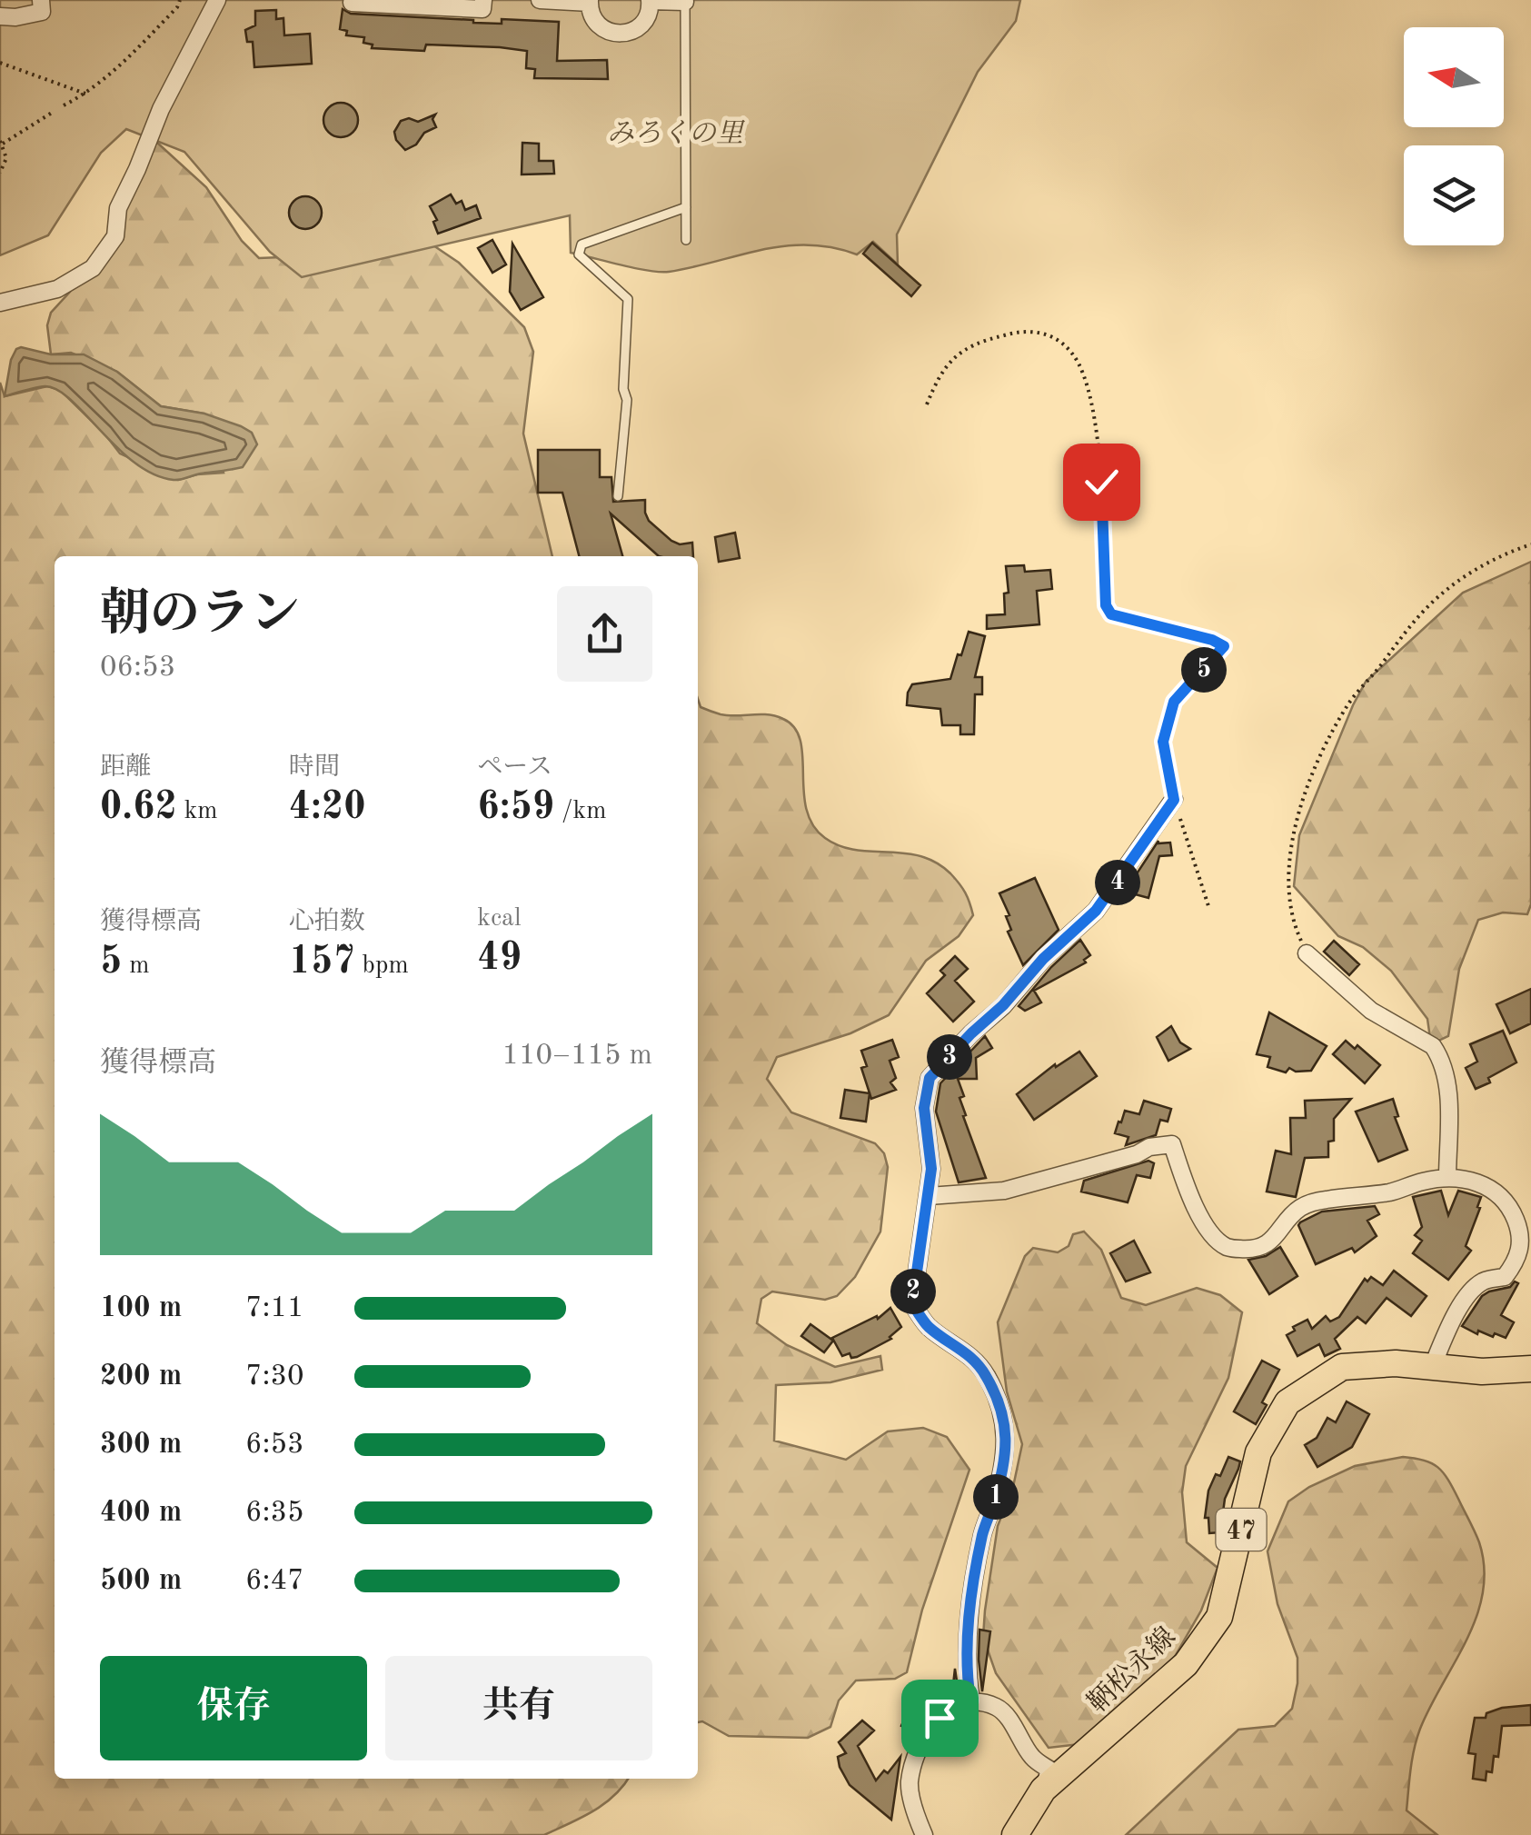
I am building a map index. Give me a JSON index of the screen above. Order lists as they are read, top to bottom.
{
  "streets": {
    "main road": ["47", "鞆松永線"]
  },
  "parks": ["みろくの里"],
  "north": "left",
  "page": {
    "heading": ["朝のラン", "06:53"],
    "pins": [
      "5",
      "4",
      "3",
      "2",
      "1"
    ],
    "stats": [
      ["距離", "0.62 km"],
      ["時間", "4:20"],
      ["ペース", "6:59 /km"],
      ["獲得標高", "5 m"],
      ["心拍数", "157 bpm"],
      ["kcal", "49"]
    ],
    "chart": ["獲得標高", "110–115 m"],
    "list": [
      {
        "name": "100 m",
        "note": "7:11"
      },
      {
        "name": "200 m",
        "note": "7:30"
      },
      {
        "name": "300 m",
        "note": "6:53"
      },
      {
        "name": "400 m",
        "note": "6:35"
      },
      {
        "name": "500 m",
        "note": "6:47"
      }
    ],
    "buttons": ["保存", "共有"]
  }
}
